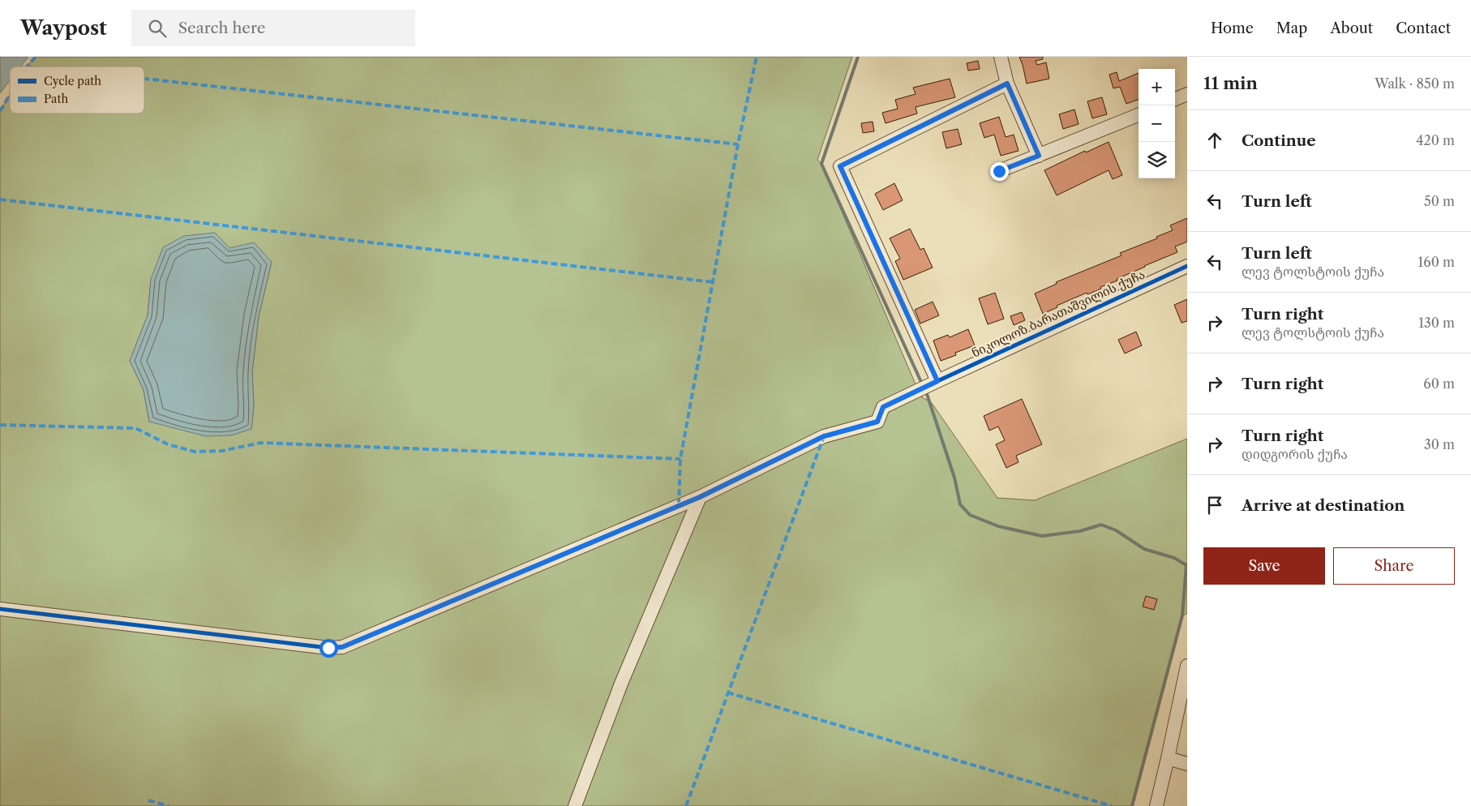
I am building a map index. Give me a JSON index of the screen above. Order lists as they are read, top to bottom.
{
  "streets": {
    "street": ["ნიკოლოზ ბარათაშვილის ქუჩა"]
  },
  "legend": ["Cycle path", "Path"],
  "page": {
    "header": "Waypost",
    "search": "Search here",
    "nav": [
      "Home",
      "Map",
      "About",
      "Contact"
    ],
    "heading": ["11 min", "Walk · 850 m"],
    "map_buttons": ["+", "−"],
    "list": [
      ["Continue", "420 m"],
      ["Turn left", "50 m"],
      ["Turn left", "ლევ ტოლსტოის ქუჩა", "160 m"],
      ["Turn right", "ლევ ტოლსტოის ქუჩა", "130 m"],
      ["Turn right", "60 m"],
      ["Turn right", "დიდგორის ქუჩა", "30 m"],
      "Arrive at destination"
    ],
    "buttons": ["Save", "Share"]
  }
}
